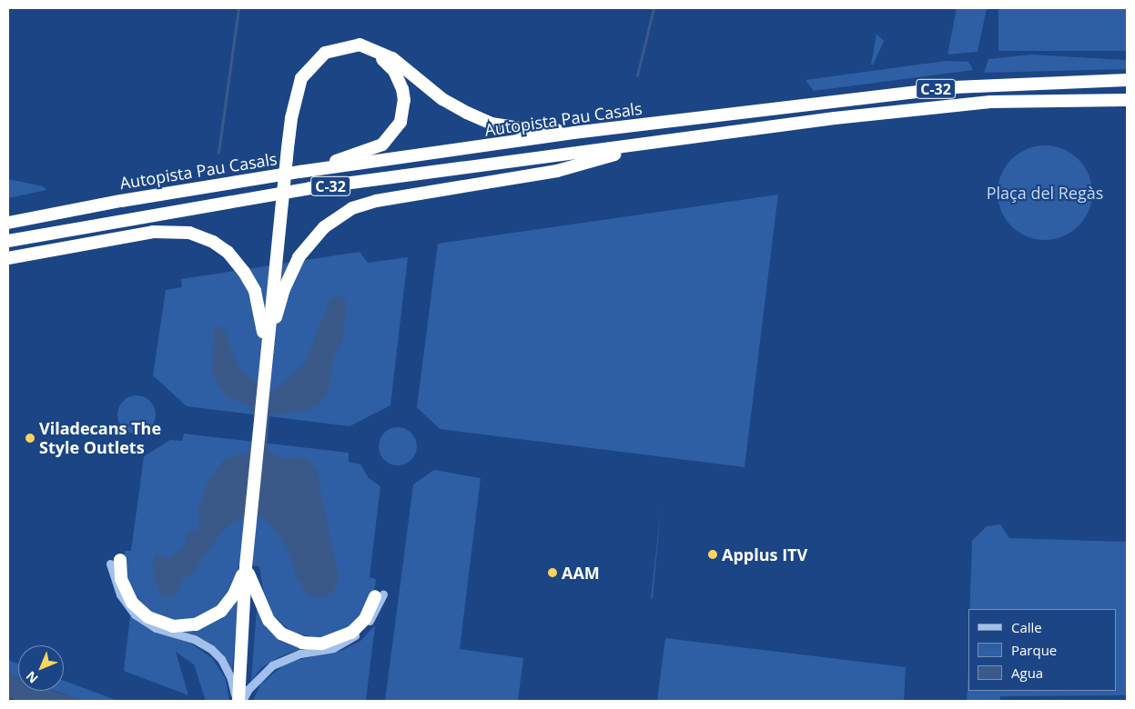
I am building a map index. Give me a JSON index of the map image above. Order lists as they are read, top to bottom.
{
  "streets": {
    "highway": ["C-32", "Autopista Pau Casals"]
  },
  "parks": ["Plaça del Regàs"],
  "places": ["Viladecans The Style Outlets", "Applus ITV", "AAM"],
  "legend": ["Calle", "Parque", "Agua"],
  "north": "bottom left"
}
